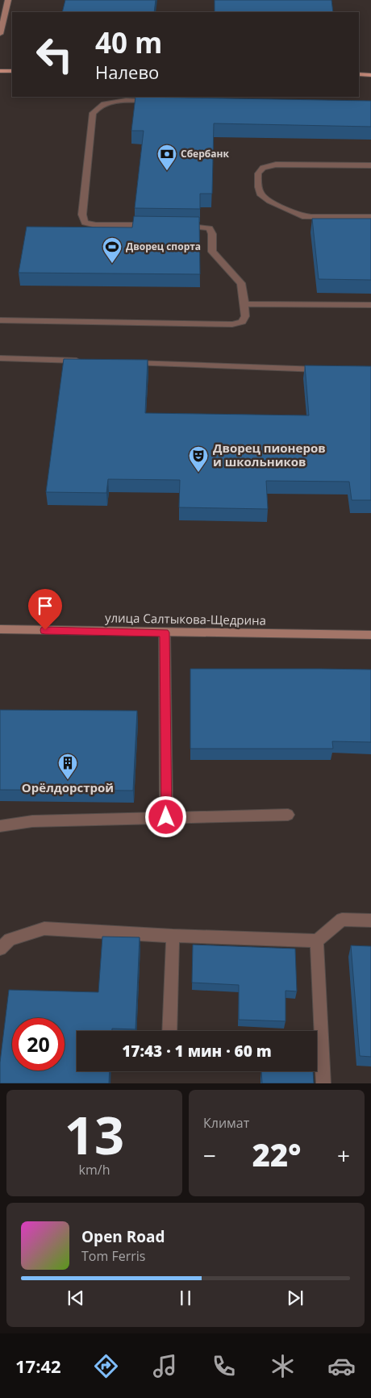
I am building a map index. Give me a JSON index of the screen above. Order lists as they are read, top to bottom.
{
  "streets": {
    "street": ["улица Салтыкова-Щедрина"]
  },
  "places": {
    "bank": ["Сбербанк"],
    "sports": ["Дворец спорта"],
    "theatre": ["Дворец пионеров и школьников"],
    "building": ["Орёлдорстрой"]
  },
  "page": {
    "turn": ["40 m", "Налево"],
    "limit": "20",
    "trip": "17:43 · 1 мин · 60 m",
    "tile": [
      ["13", "km/h"],
      "Климат"
    ],
    "heat": ["−", "22°", "+"],
    "song": ["Open Road", "Tom Ferris"],
    "tabs": "17:42"
  }
}
